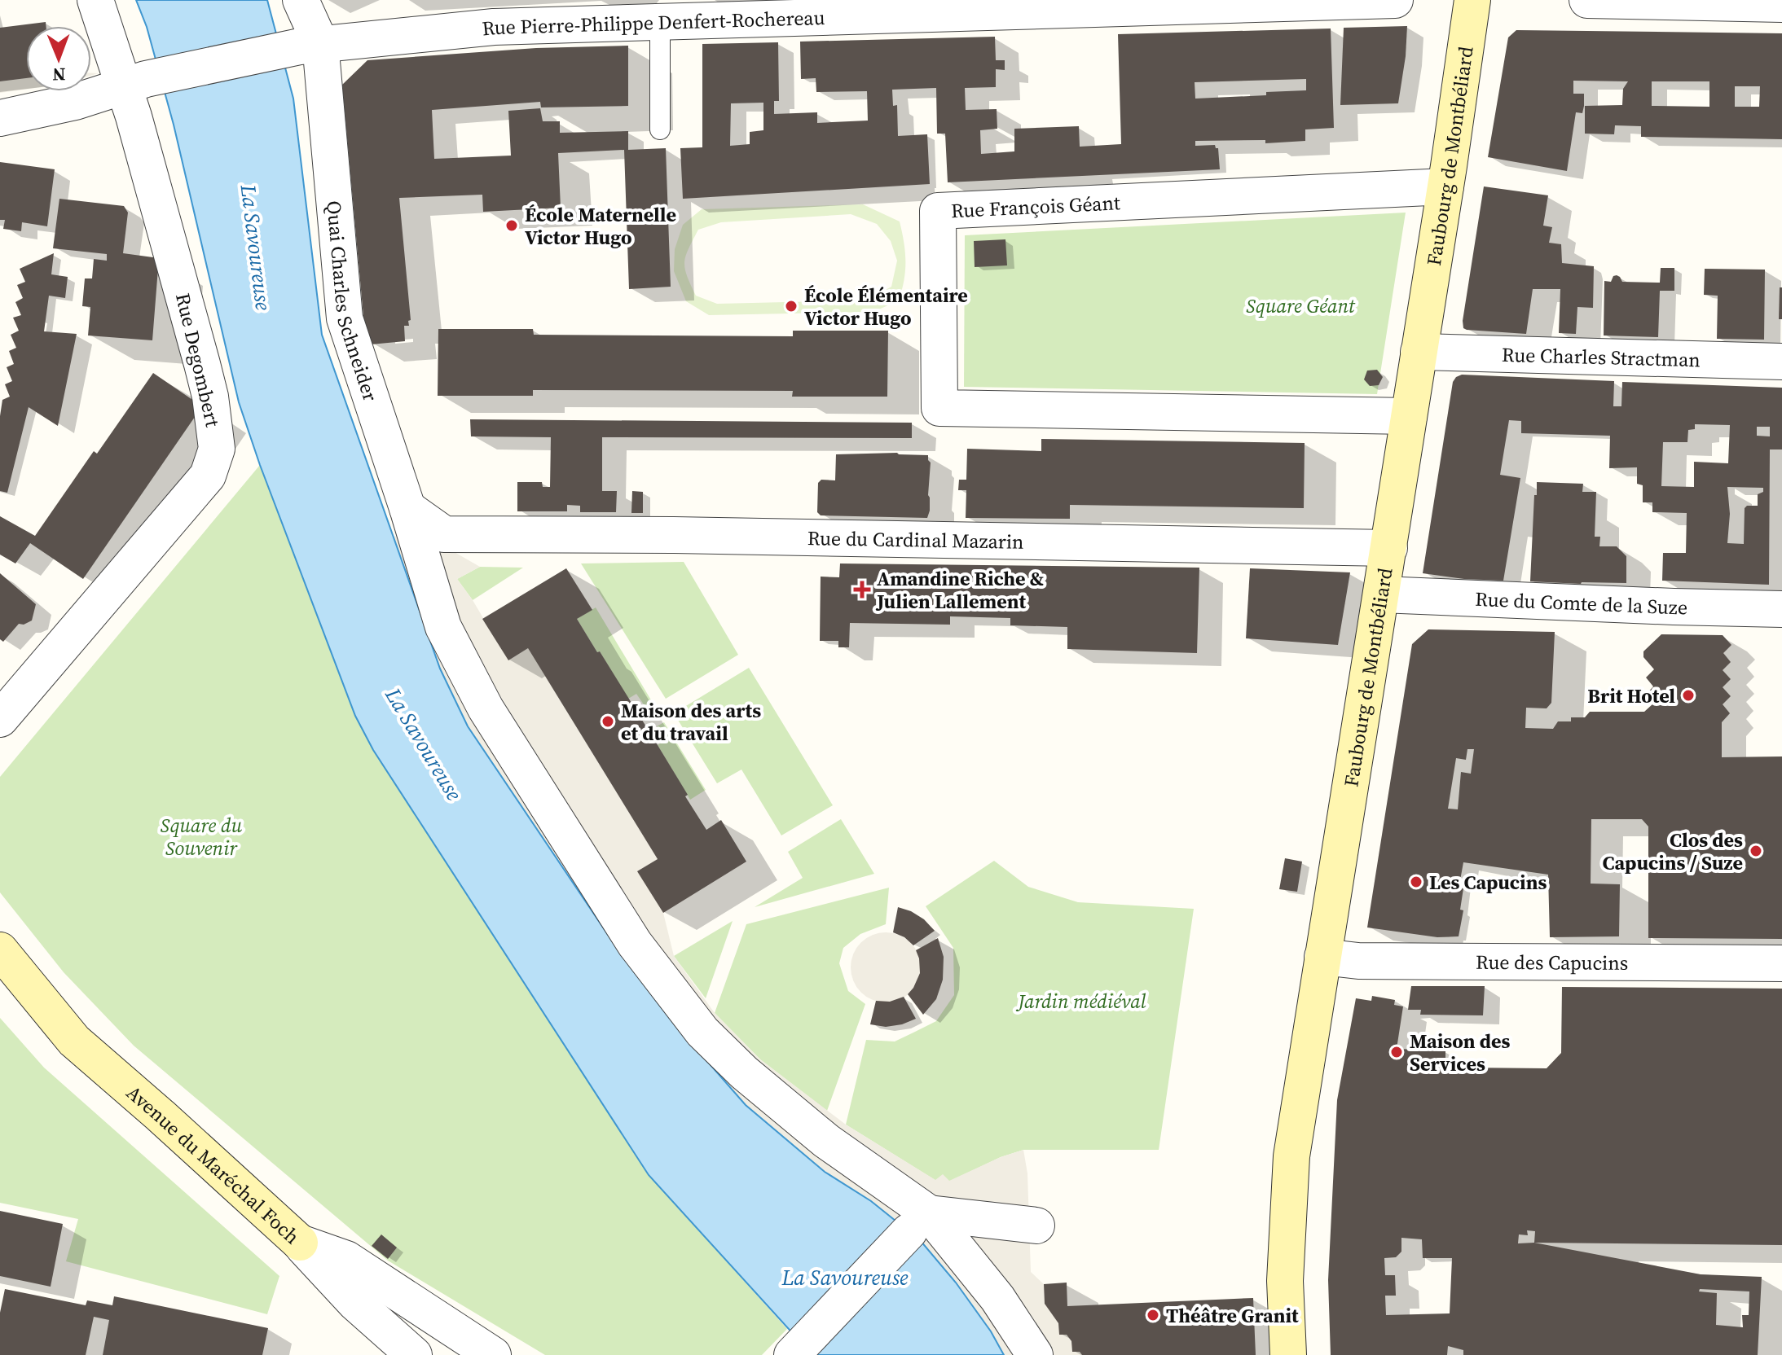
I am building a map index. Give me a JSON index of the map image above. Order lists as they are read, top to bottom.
{
  "streets": {
    "main road": ["Faubourg de Montbéliard", "Avenue du Maréchal Foch"],
    "street": [
      "Rue Pierre-Philippe Denfert-Rochereau",
      "Rue François Géant",
      "Quai Charles Schneider",
      "Rue Charles Stractman",
      "Rue Degombert",
      "Rue du Cardinal Mazarin",
      "Rue du Comte de la Suze",
      "Rue des Capucins"
    ]
  },
  "crossings": [
    ["Rue Pierre-Philippe Denfert-Rochereau", "Quai Charles Schneider"],
    ["Rue Pierre-Philippe Denfert-Rochereau", "Rue Degombert"],
    ["Faubourg de Montbéliard", "Rue François Géant"],
    ["Faubourg de Montbéliard", "Rue Charles Stractman"],
    ["Faubourg de Montbéliard", "Rue du Cardinal Mazarin"],
    ["Faubourg de Montbéliard", "Rue du Comte de la Suze"],
    ["Faubourg de Montbéliard", "Rue des Capucins"],
    ["Quai Charles Schneider", "Rue du Cardinal Mazarin"]
  ],
  "water": ["La Savoureuse"],
  "parks": ["Square Géant", "Square du Souvenir", "Jardin médiéval"],
  "places": {
    "other": [
      "École Maternelle Victor Hugo",
      "École Élémentaire Victor Hugo",
      "Brit Hotel",
      "Maison des arts et du travail",
      "Clos des Capucins / Suze",
      "Les Capucins",
      "Maison des Services",
      "Théâtre Granit"
    ],
    "health": ["Amandine Riche & Julien Lallement"]
  },
  "north": "bottom"
}
